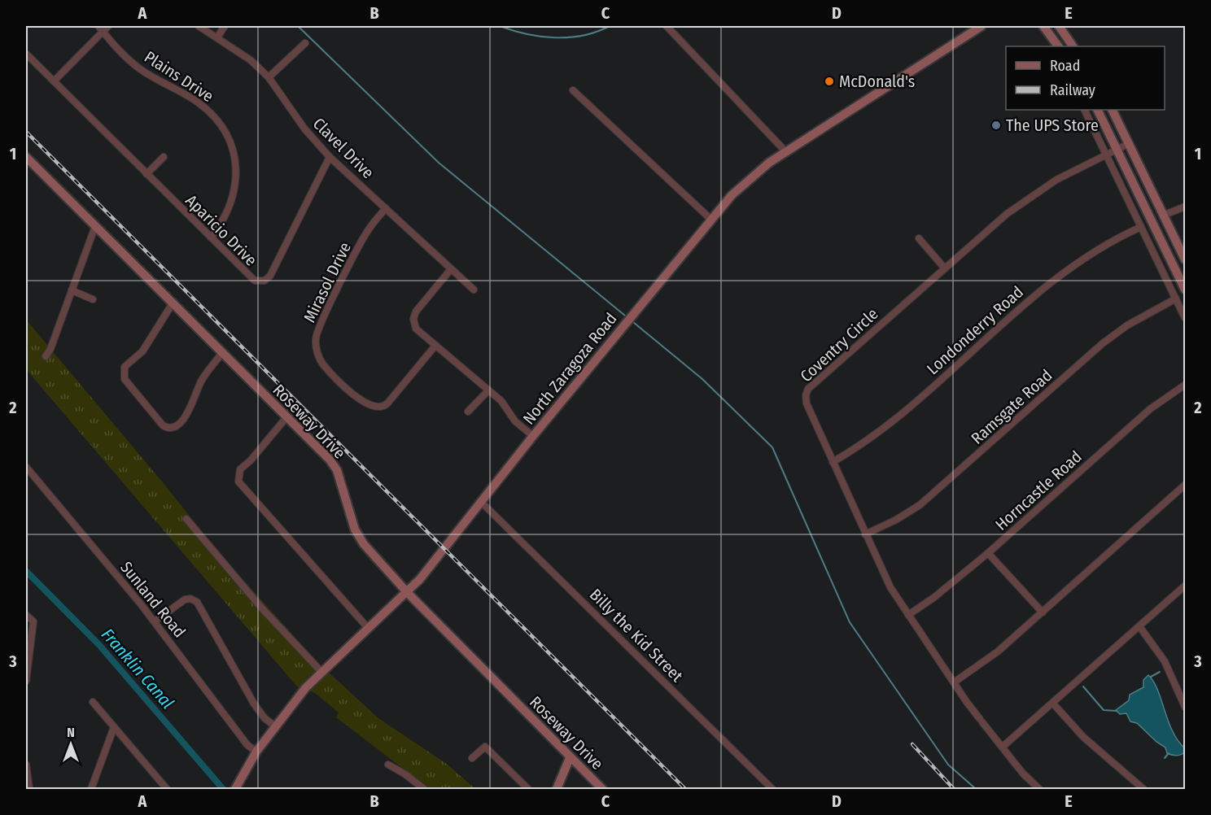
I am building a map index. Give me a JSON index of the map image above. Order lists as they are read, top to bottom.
{
  "streets": {
    "main road": ["North Zaragoza Road", "Roseway Drive"],
    "street": [
      "Plains Drive",
      "Clavel Drive",
      "Aparicio Drive",
      "Mirasol Drive",
      "Londonderry Road",
      "Coventry Circle",
      "Ramsgate Road",
      "Horncastle Road",
      "Sunland Road",
      "Billy the Kid Street"
    ]
  },
  "crossings": [
    ["Plains Drive", "Aparicio Drive"],
    ["Clavel Drive", "Aparicio Drive"],
    ["Clavel Drive", "Mirasol Drive"],
    ["Londonderry Road", "Coventry Circle"],
    ["Coventry Circle", "Ramsgate Road"],
    ["Coventry Circle", "Horncastle Road"],
    ["North Zaragoza Road", "Roseway Drive"],
    ["North Zaragoza Road", "Sunland Road"],
    ["North Zaragoza Road", "Billy the Kid Street"]
  ],
  "water": ["Franklin Canal"],
  "places": ["McDonald's", "The UPS Store"],
  "legend": ["Road", "Railway"],
  "north": "top",
  "grid": {
    "columns": [
      "A",
      "B",
      "C",
      "D",
      "E"
    ],
    "rows": ["1", "2", "3"]
  }
}
